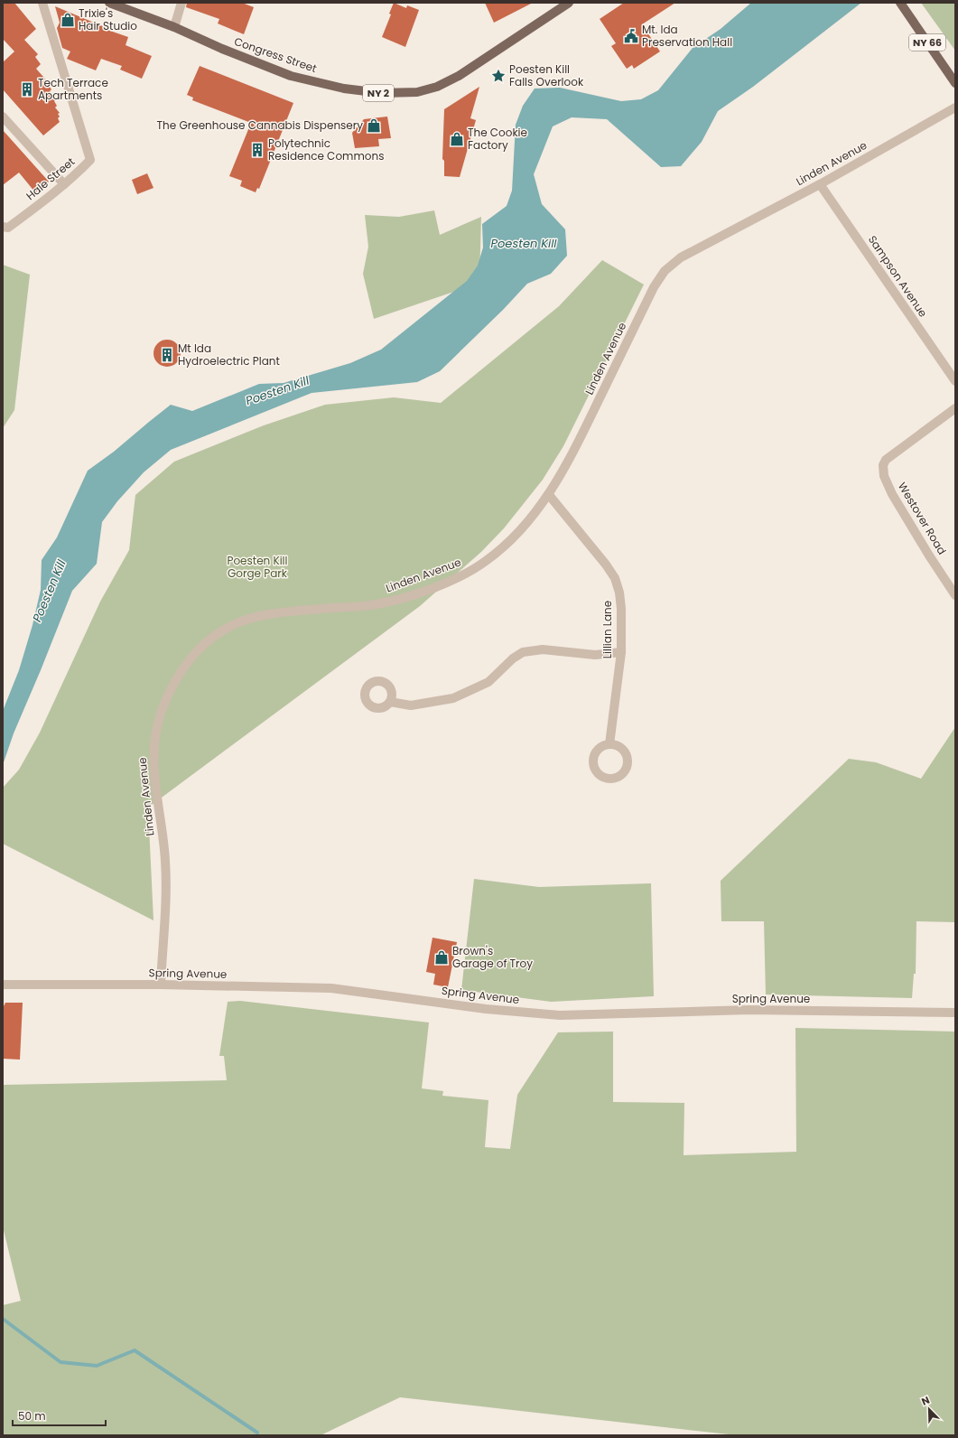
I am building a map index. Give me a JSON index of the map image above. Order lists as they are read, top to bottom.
{
  "streets": {
    "main road": ["NY 66", "Congress Street", "NY 2"],
    "street": [
      "Linden Avenue",
      "Hale Street",
      "Sampson Avenue",
      "Westover Road",
      "Lillian Lane",
      "Spring Avenue"
    ]
  },
  "crossings": [
    ["Linden Avenue", "Sampson Avenue"],
    ["Linden Avenue", "Lillian Lane"],
    ["Linden Avenue", "Spring Avenue"]
  ],
  "water": ["Poesten Kill"],
  "parks": ["Poesten Kill Gorge Park"],
  "places": {
    "shop": [
      "Trixie's Hair Studio",
      "The Greenhouse Cannabis Dispensery",
      "The Cookie Factory",
      "Brown's Garage of Troy"
    ],
    "public building": ["Mt. Ida Preservation Hall"],
    "place": ["Poesten Kill Falls Overlook"],
    "building": ["Tech Terrace Apartments", "Polytechnic Residence Commons", "Mt Ida Hydroelectric Plant"]
  },
  "scale_bar": "50 m",
  "north": "top left"
}
